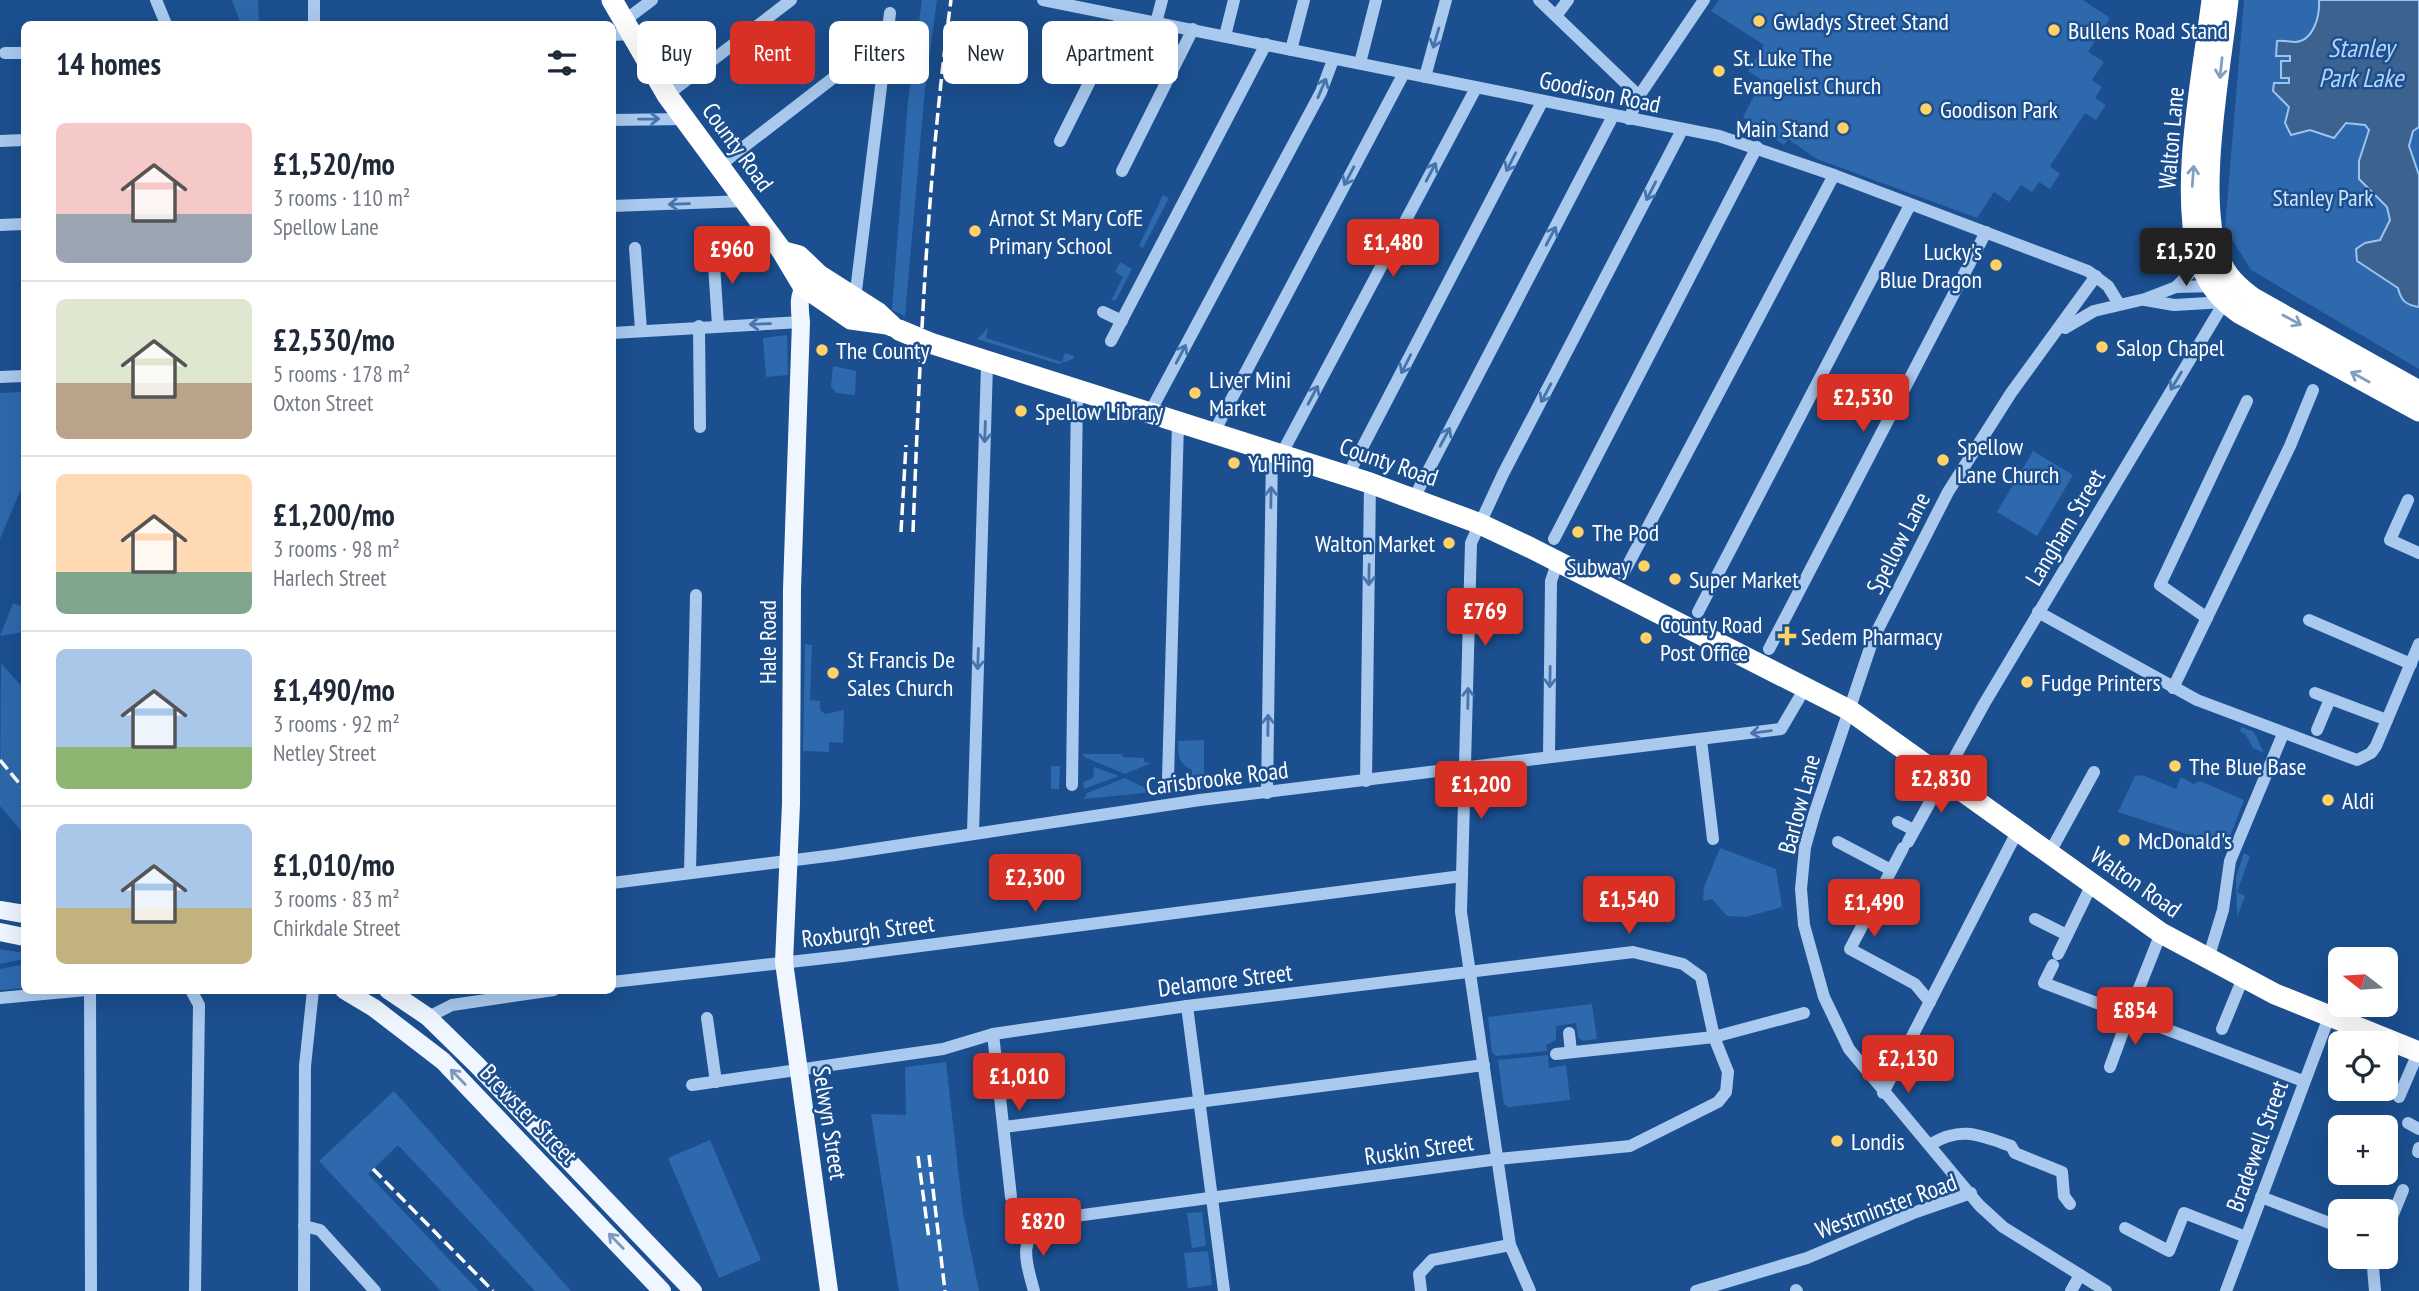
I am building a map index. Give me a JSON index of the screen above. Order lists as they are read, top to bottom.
{
  "streets": {
    "highway": ["Walton Lane", "County Road", "Walton Road"],
    "main road": ["Hale Road", "Brewster Street", "Selwyn Street"],
    "street": [
      "Goodison Road",
      "Langham Street",
      "Spellow Lane",
      "Carisbrooke Road",
      "Barlow Lane",
      "Roxburgh Street",
      "Delamore Street",
      "Bradewell Street",
      "Ruskin Street",
      "Westminster Road"
    ]
  },
  "crossings": [
    ["Goodison Road", "Spellow Lane"],
    ["Walton Lane", "Langham Street"],
    ["Walton Lane", "Spellow Lane"],
    ["County Road", "Spellow Lane"],
    ["County Road", "Hale Road"],
    ["County Road", "Carisbrooke Road"],
    ["County Road", "Barlow Lane"],
    ["County Road", "Walton Road"],
    ["Langham Street", "Spellow Lane"],
    ["Langham Street", "Walton Road"],
    ["Spellow Lane", "Barlow Lane"],
    ["Spellow Lane", "Walton Road"],
    ["Hale Road", "Carisbrooke Road"],
    ["Hale Road", "Roxburgh Street"],
    ["Hale Road", "Selwyn Street"],
    ["Barlow Lane", "Walton Road"],
    ["Barlow Lane", "Westminster Road"],
    ["Walton Road", "Bradewell Street"],
    ["Roxburgh Street", "Selwyn Street"],
    ["Delamore Street", "Selwyn Street"],
    ["Delamore Street", "Ruskin Street"]
  ],
  "one_way": ["Langham Street"],
  "water": ["Stanley Park Lake"],
  "parks": ["Stanley Park"],
  "places": {
    "other": [
      "Gwladys Street Stand",
      "Bullens Road Stand",
      "St. Luke The Evangelist Church",
      "Goodison Park",
      "Main Stand",
      "Arnot St Mary CofE Primary School",
      "Lucky's Blue Dragon",
      "Salop Chapel",
      "The County",
      "Liver Mini Market",
      "Spellow Library",
      "Spellow Lane Church",
      "Yu Hing",
      "The Pod",
      "Walton Market",
      "Subway",
      "Super Market",
      "County Road Post Office",
      "St Francis De Sales Church",
      "Fudge Printers",
      "The Blue Base",
      "Aldi",
      "McDonald's",
      "Londis"
    ],
    "health": ["Sedem Pharmacy"]
  },
  "north": "left",
  "page": {
    "chip": [
      "Buy",
      "Rent",
      "Filters",
      "New",
      "Apartment"
    ],
    "heading": "14 homes",
    "list": [
      {
        "name": "£1,520/mo",
        "note": "3 rooms · 110 m² · Spellow Lane"
      },
      {
        "name": "£2,530/mo",
        "note": "5 rooms · 178 m² · Oxton Street"
      },
      {
        "name": "£1,200/mo",
        "note": "3 rooms · 98 m² · Harlech Street"
      },
      {
        "name": "£1,490/mo",
        "note": "3 rooms · 92 m² · Netley Street"
      },
      {
        "name": "£1,010/mo",
        "note": "3 rooms · 83 m² · Chirkdale Street"
      }
    ],
    "price": [
      "£1,480",
      "£960",
      "£1,520",
      "£2,530",
      "£769",
      "£2,830",
      "£1,200",
      "£2,300",
      "£1,540",
      "£1,490",
      "£854",
      "£2,130",
      "£1,010",
      "£820"
    ],
    "map_buttons": ["+", "−"]
  }
}
